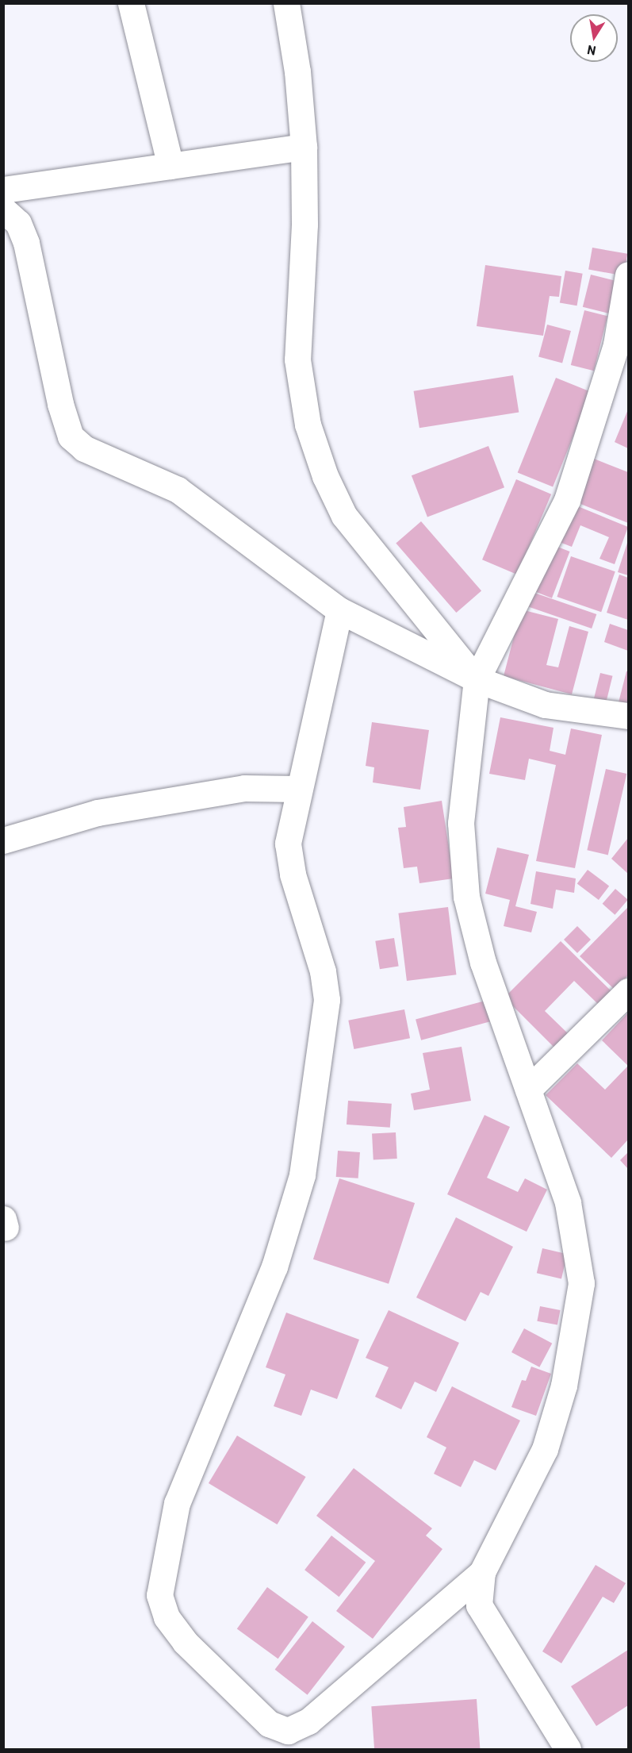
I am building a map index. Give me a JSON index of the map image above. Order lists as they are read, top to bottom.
{
  "north": "bottom"
}
